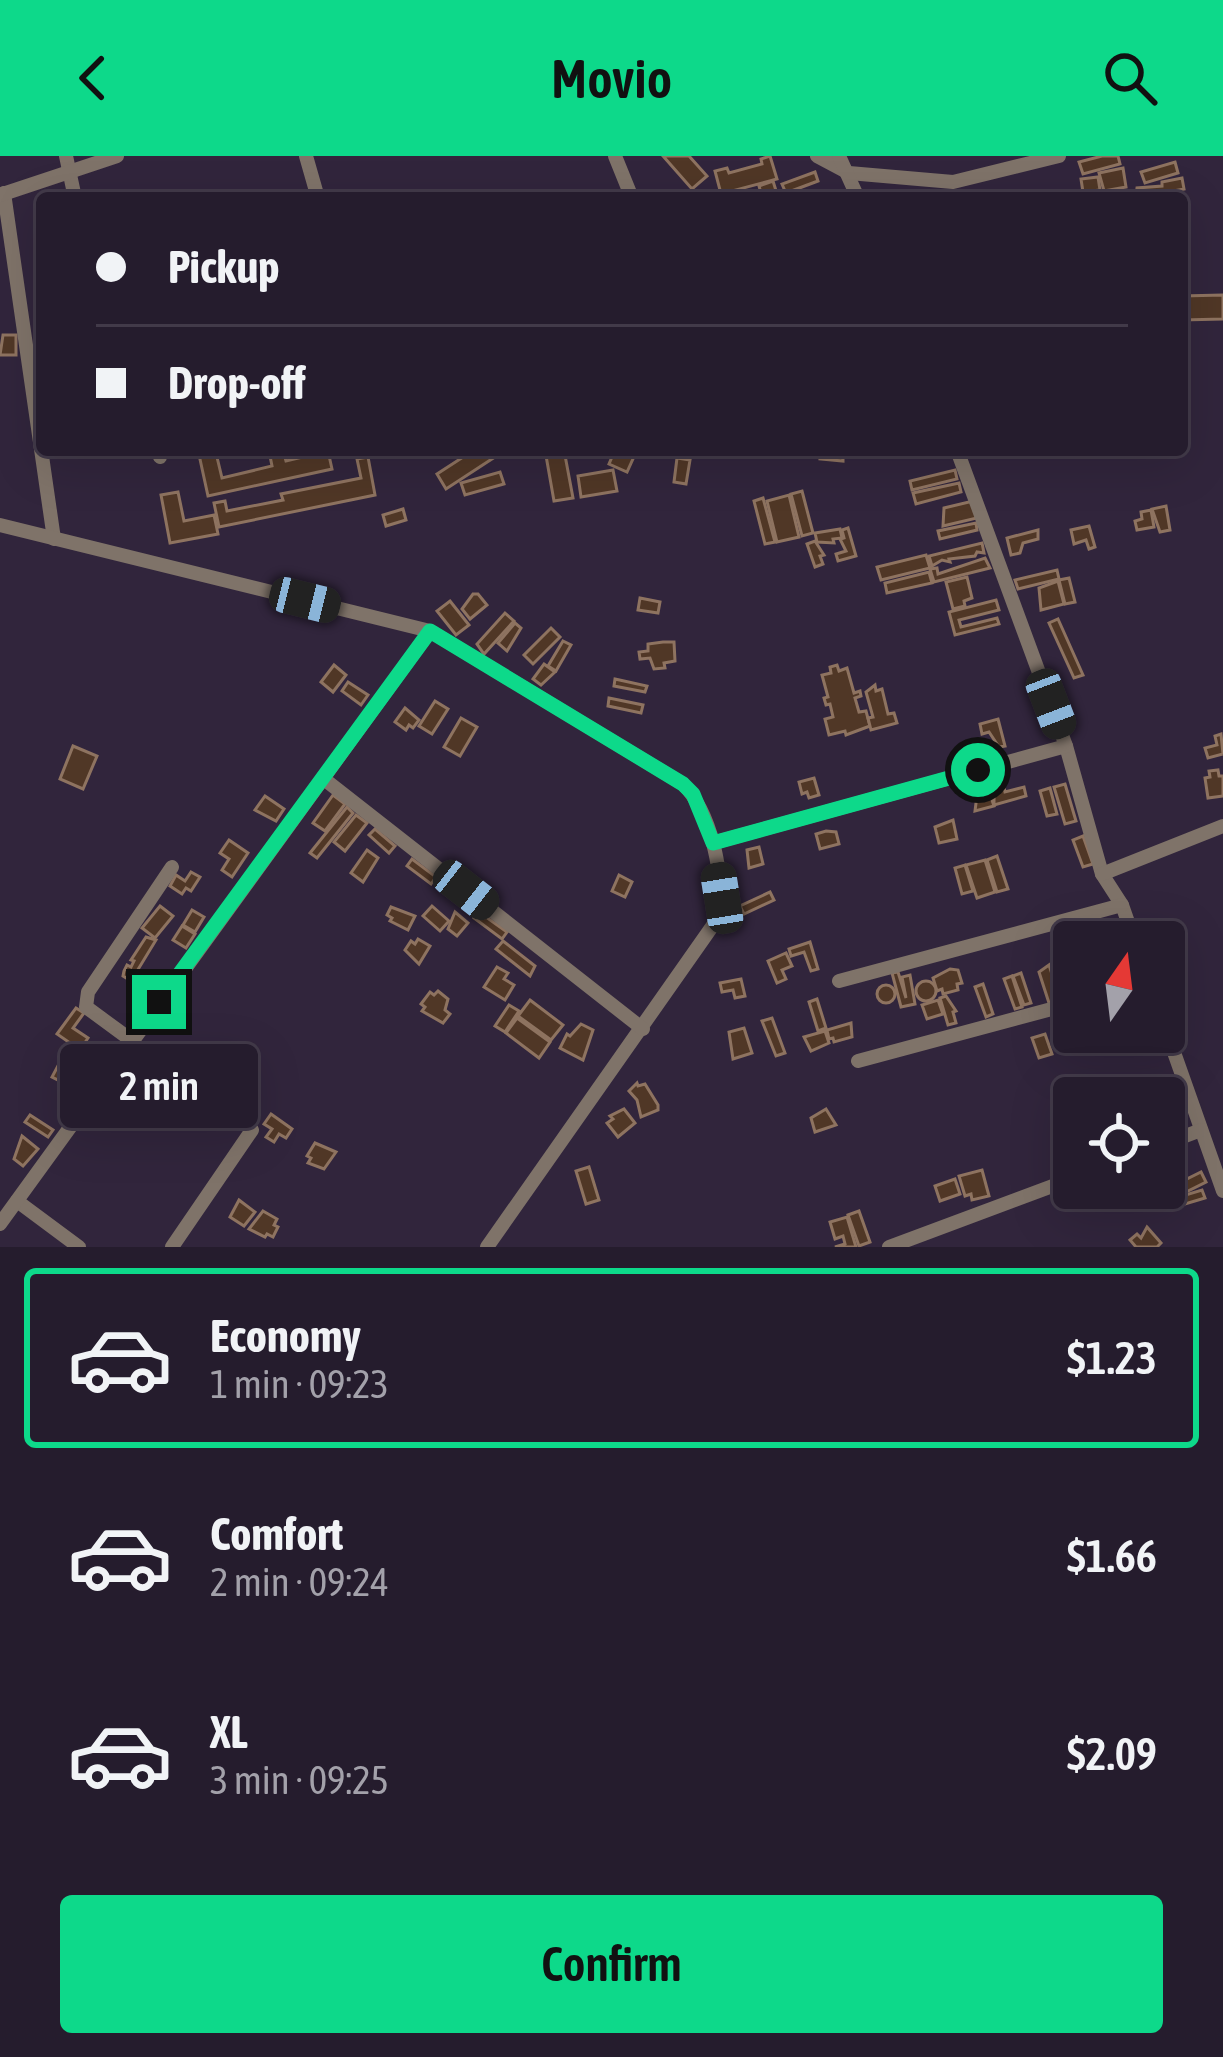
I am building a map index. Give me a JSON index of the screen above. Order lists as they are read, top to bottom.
{
  "north": "top",
  "page": {
    "header": "Movio",
    "banner": ["Pickup", "Drop-off"],
    "bubble": "2 min",
    "list": [
      {
        "name": "Economy",
        "note": "1 min · 09:23",
        "value": "$1.23"
      },
      {
        "name": "Comfort",
        "note": "2 min · 09:24",
        "value": "$1.66"
      },
      {
        "name": "XL",
        "note": "3 min · 09:25",
        "value": "$2.09"
      }
    ],
    "buttons": "Confirm"
  }
}
